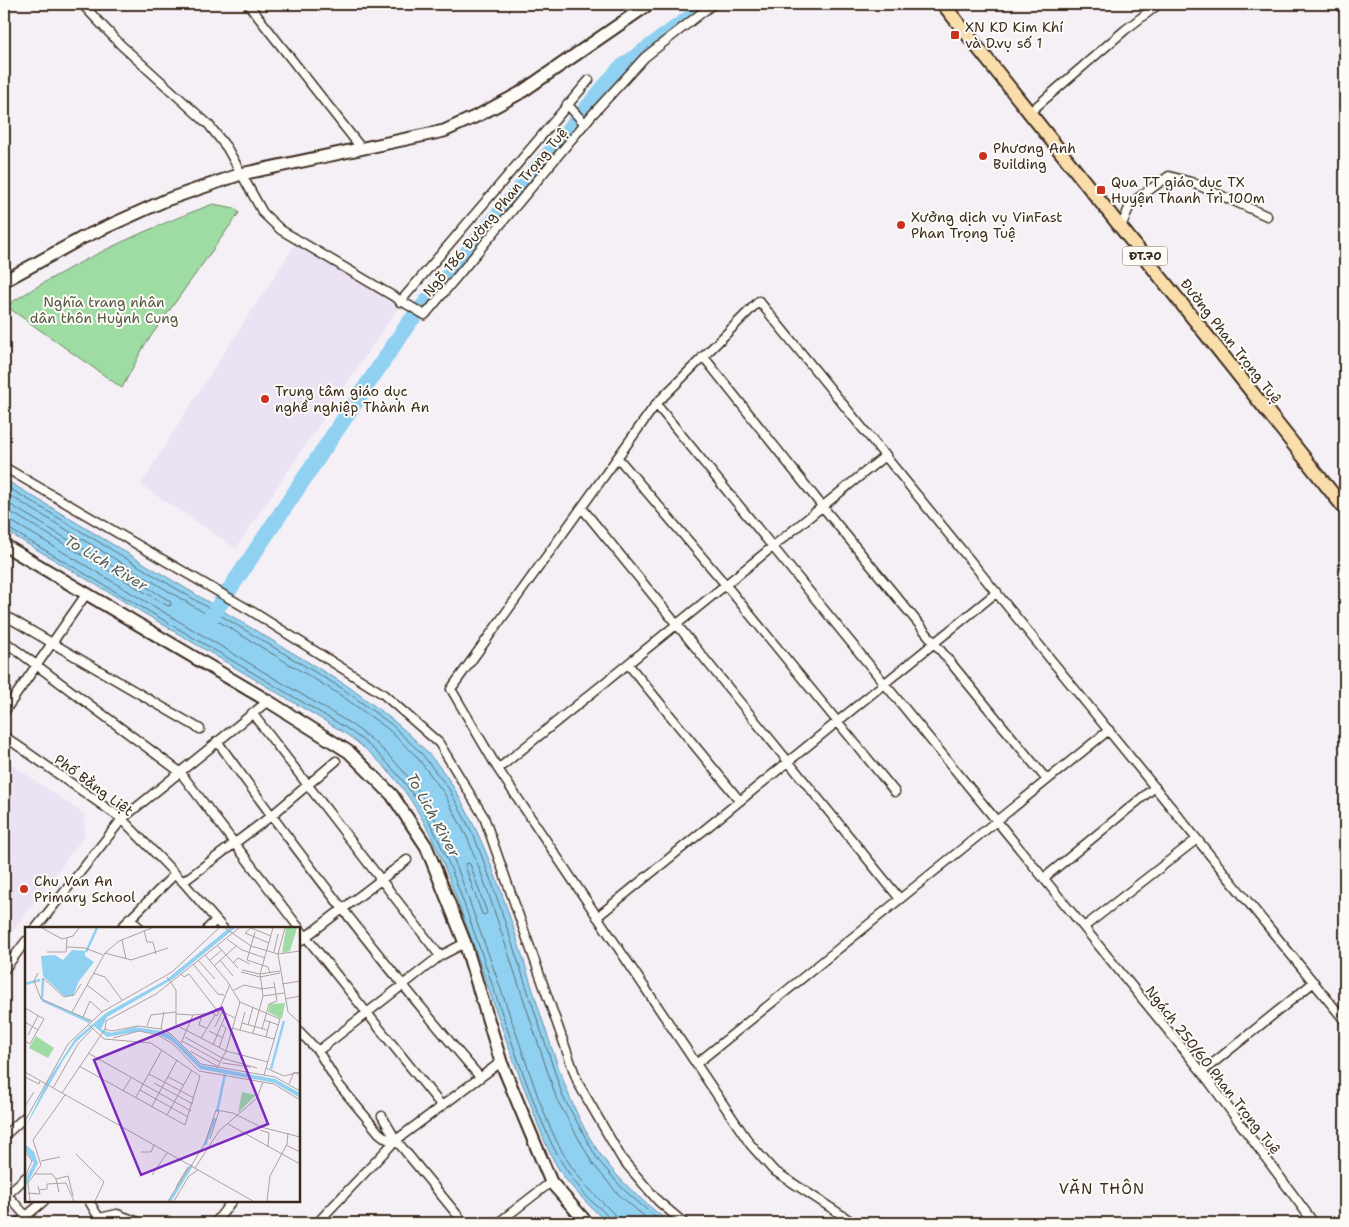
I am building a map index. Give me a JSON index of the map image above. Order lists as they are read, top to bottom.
{
  "streets": {
    "main road": ["ĐT.70", "Đường Phan Trọng Tuệ"],
    "street": ["Ngõ 186 Đường Phan Trọng Tuệ", "Phố Bằng Liệt", "Ngách 250/60 Phan Trọng Tuệ"]
  },
  "districts": ["VĂN THÔN"],
  "water": ["To Lich River"],
  "parks": ["Nghĩa trang nhân dân thôn Huỳnh Cung"],
  "places": {
    "transit": ["XN KD Kim Khí và D.vụ số 1", "Qua TT giáo dục TX Huyện Thanh Trì 100m"],
    "other": [
      "Phương Anh Building",
      "Xưởng dịch vụ VinFast Phan Trọng Tuệ",
      "Trung tâm giáo dục nghề nghiệp Thành An",
      "Chu Van An Primary School"
    ]
  }
}
